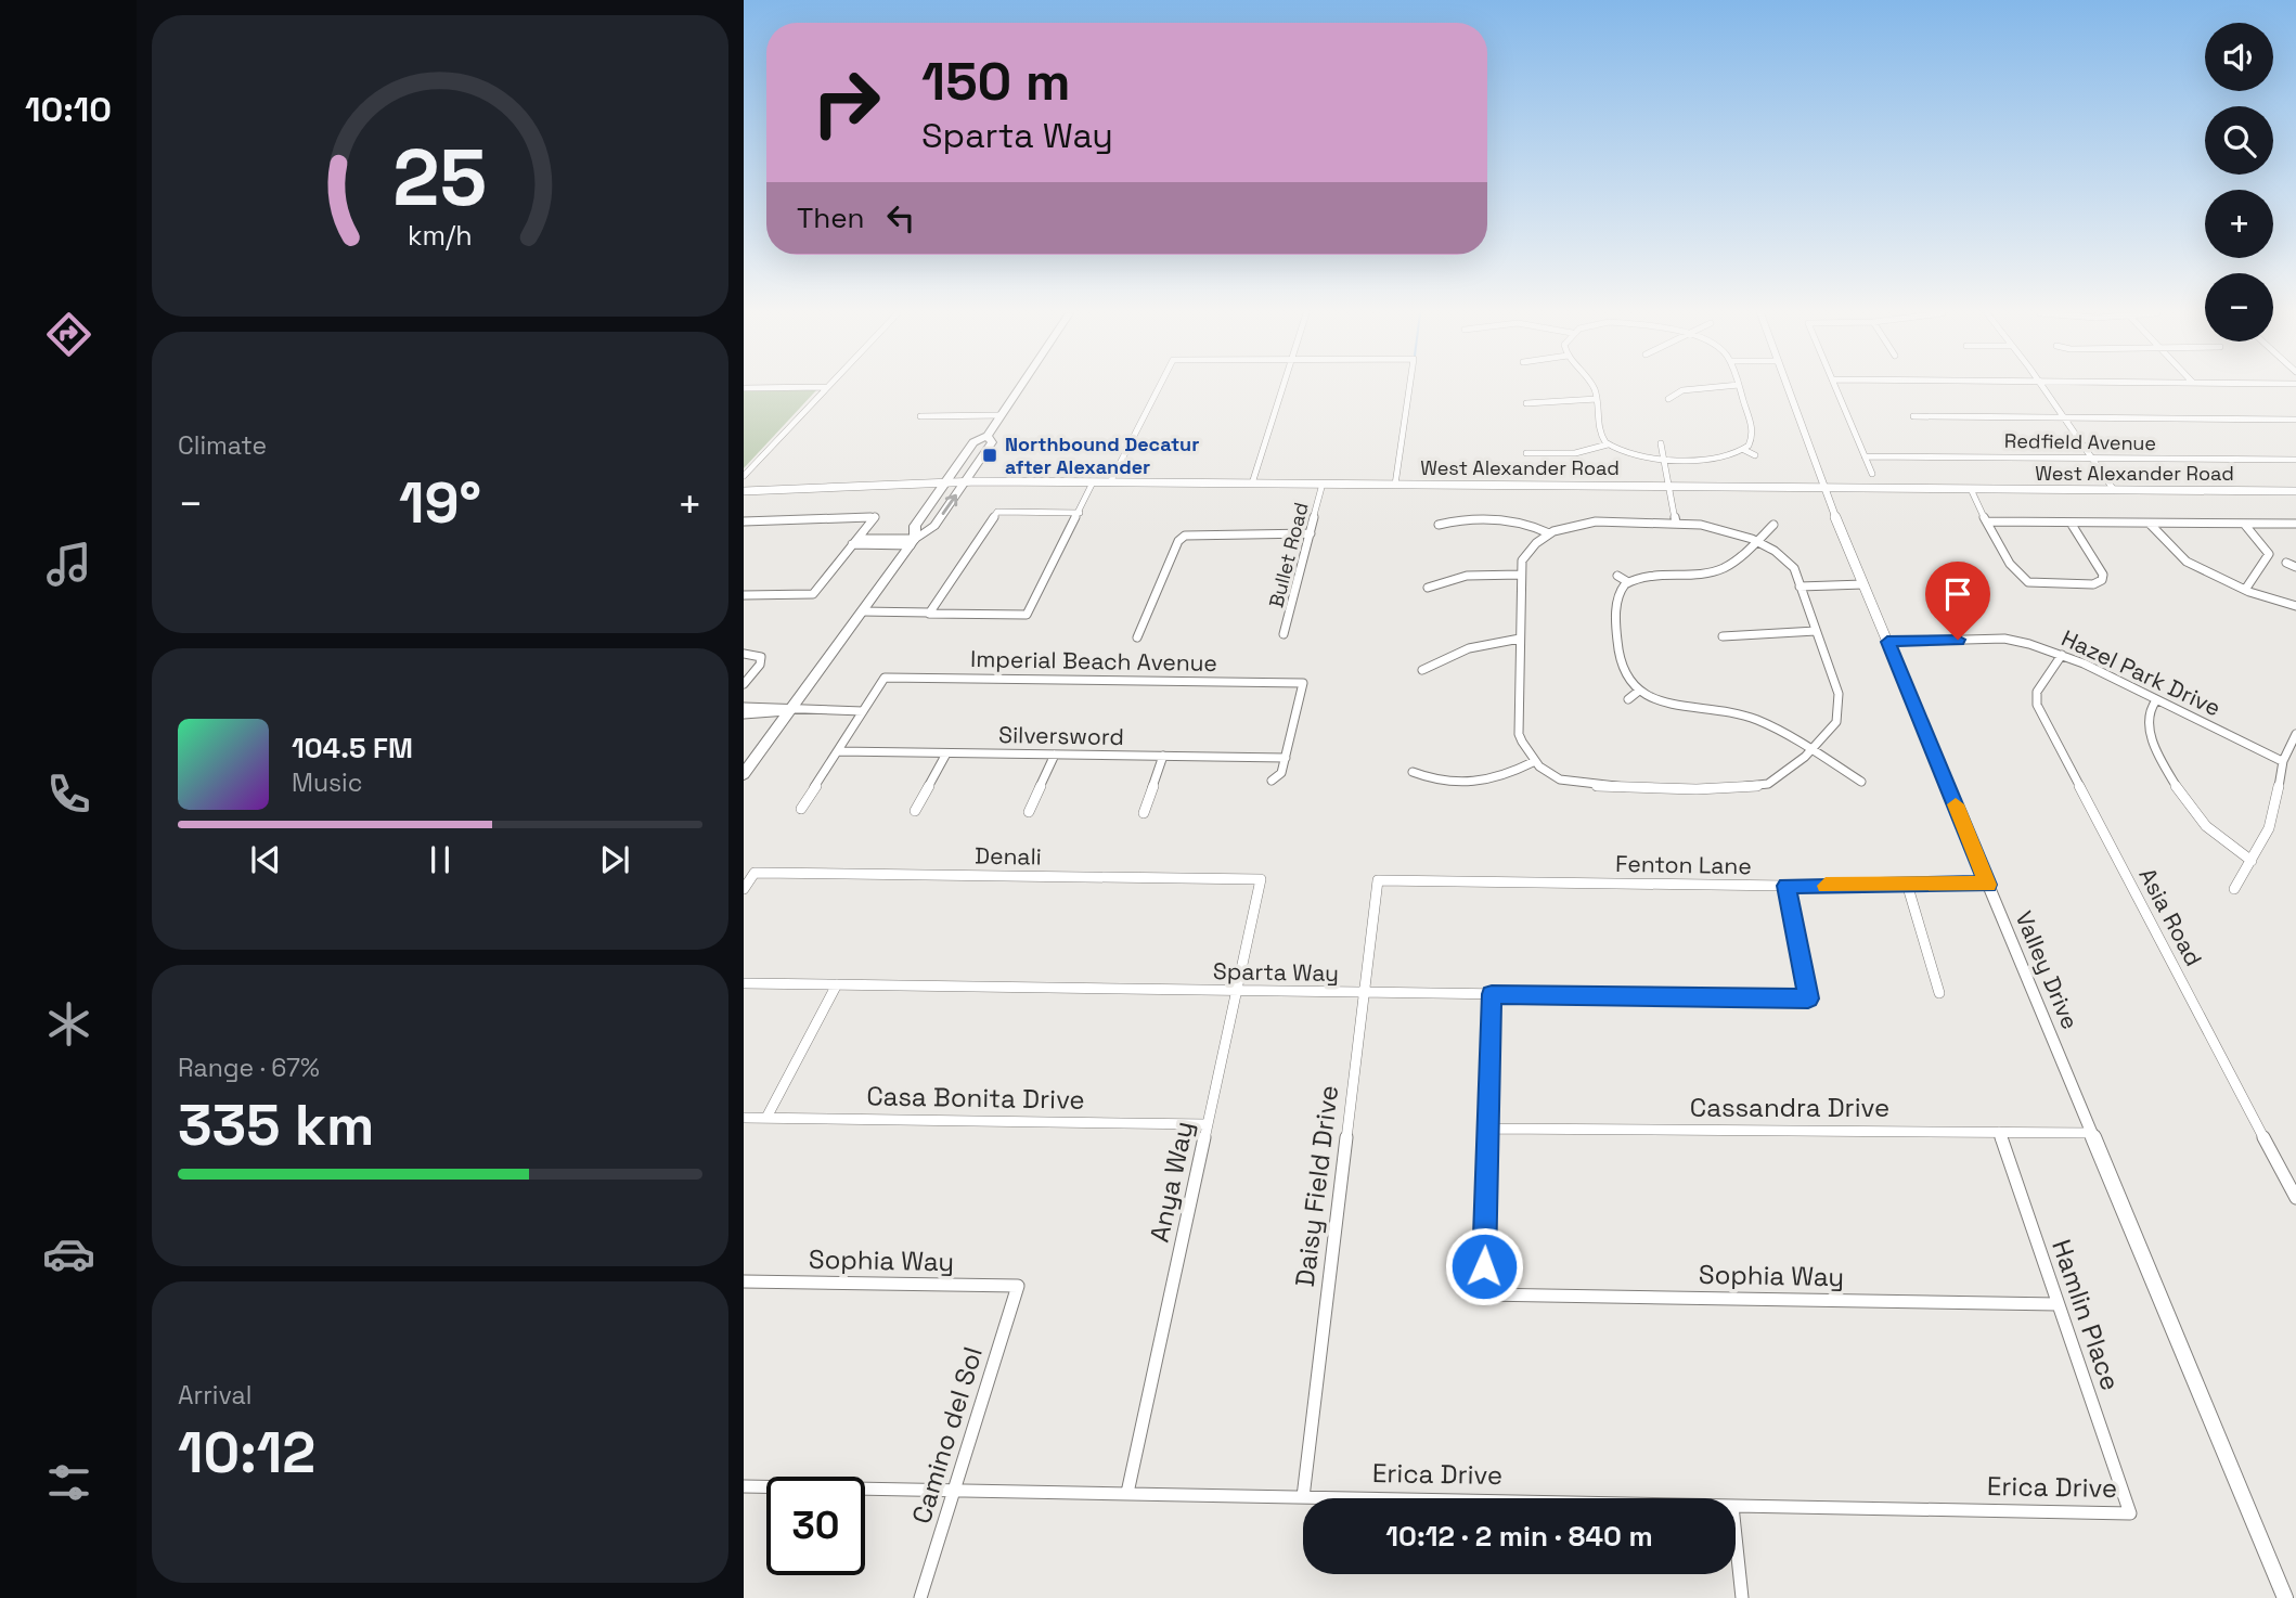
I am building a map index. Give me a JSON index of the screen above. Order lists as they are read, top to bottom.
{
  "streets": {
    "main road": ["West Alexander Road"],
    "street": [
      "Redfield Avenue",
      "Bullet Road",
      "Imperial Beach Avenue",
      "Hazel Park Drive",
      "Silversword",
      "Denali",
      "Fenton Lane",
      "Asia Road",
      "Valley Drive",
      "Sparta Way",
      "Casa Bonita Drive",
      "Cassandra Drive",
      "Anya Way",
      "Daisy Field Drive",
      "Sophia Way",
      "Hamlin Place",
      "Camino del Sol",
      "Erica Drive"
    ]
  },
  "crossings": [
    ["West Alexander Road", "Bullet Road"],
    ["West Alexander Road", "Valley Drive"],
    ["Imperial Beach Avenue", "Silversword"],
    ["Hazel Park Drive", "Asia Road"],
    ["Hazel Park Drive", "Valley Drive"],
    ["Denali", "Anya Way"],
    ["Fenton Lane", "Valley Drive"],
    ["Fenton Lane", "Sparta Way"],
    ["Fenton Lane", "Daisy Field Drive"],
    ["Valley Drive", "Cassandra Drive"],
    ["Sparta Way", "Anya Way"],
    ["Sparta Way", "Daisy Field Drive"],
    ["Casa Bonita Drive", "Anya Way"],
    ["Cassandra Drive", "Sophia Way"],
    ["Cassandra Drive", "Hamlin Place"],
    ["Anya Way", "Erica Drive"],
    ["Daisy Field Drive", "Erica Drive"],
    ["Sophia Way", "Hamlin Place"],
    ["Sophia Way", "Camino del Sol"],
    ["Hamlin Place", "Erica Drive"],
    ["Camino del Sol", "Erica Drive"]
  ],
  "places": {
    "transit": ["Northbound Decatur after Alexander"]
  },
  "page": {
    "tabs": "10:10",
    "map_buttons": ["+", "−"],
    "turn": ["150 m", "Sparta Way"],
    "then": "Then",
    "tile": [
      "Climate",
      ["Range · 67%", "335 km"],
      ["Arrival", "10:12"]
    ],
    "heat": ["−", "19°", "+"],
    "song": ["104.5 FM", "Music"],
    "limit": "30",
    "trip": "10:12 · 2 min · 840 m",
    "gauge": ["25", "km/h"]
  }
}
